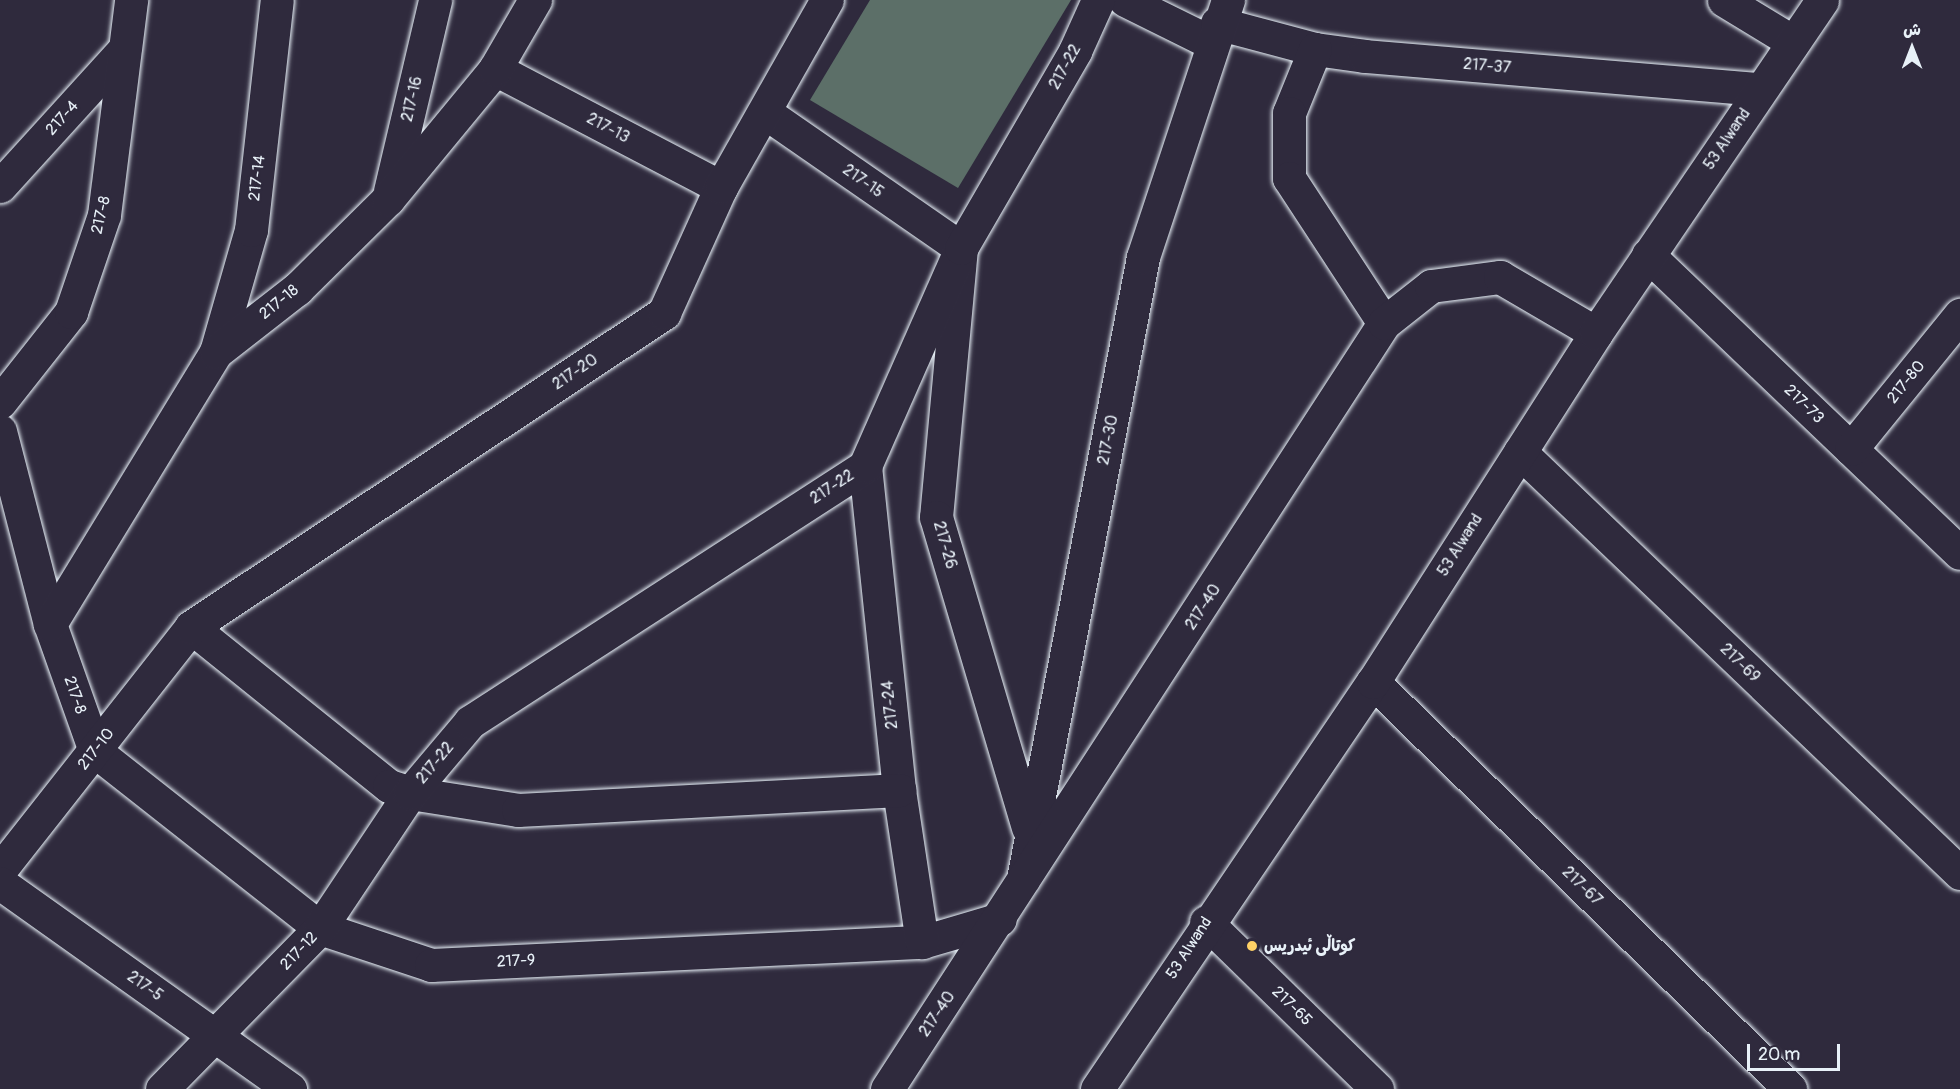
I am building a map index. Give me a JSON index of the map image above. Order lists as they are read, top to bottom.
{
  "streets": {
    "street": [
      "217-37",
      "217-22",
      "217-16",
      "217-4",
      "217-13",
      "53 Alwand",
      "217-14",
      "217-15",
      "217-8",
      "217-18",
      "217-20",
      "217-80",
      "217-73",
      "217-30",
      "217-26",
      "217-40",
      "217-69",
      "217-24",
      "217-10",
      "217-67",
      "217-12",
      "217-9",
      "217-5",
      "217-65"
    ]
  },
  "crossings": [
    ["217-37", "53 Alwand"],
    ["217-37", "217-30"],
    ["217-22", "217-15"],
    ["217-22", "217-26"],
    ["217-22", "217-24"],
    ["217-22", "217-12"],
    ["217-16", "217-18"],
    ["217-4", "217-8"],
    ["217-13", "217-18"],
    ["217-13", "217-20"],
    ["53 Alwand", "217-73"],
    ["53 Alwand", "217-40"],
    ["53 Alwand", "217-69"],
    ["53 Alwand", "217-67"],
    ["53 Alwand", "217-65"],
    ["217-14", "217-18"],
    ["217-15", "217-20"],
    ["217-15", "217-26"],
    ["217-8", "217-18"],
    ["217-8", "217-10"],
    ["217-8", "217-9"],
    ["217-20", "217-10"],
    ["217-80", "217-73"],
    ["217-30", "217-26"],
    ["217-30", "217-40"],
    ["217-26", "217-40"],
    ["217-40", "217-9"],
    ["217-24", "217-9"],
    ["217-10", "217-9"],
    ["217-12", "217-9"],
    ["217-12", "217-5"]
  ],
  "places": ["کوتاڵی ئیدریس"],
  "scale_bar": "20 m",
  "north": "top"
}
